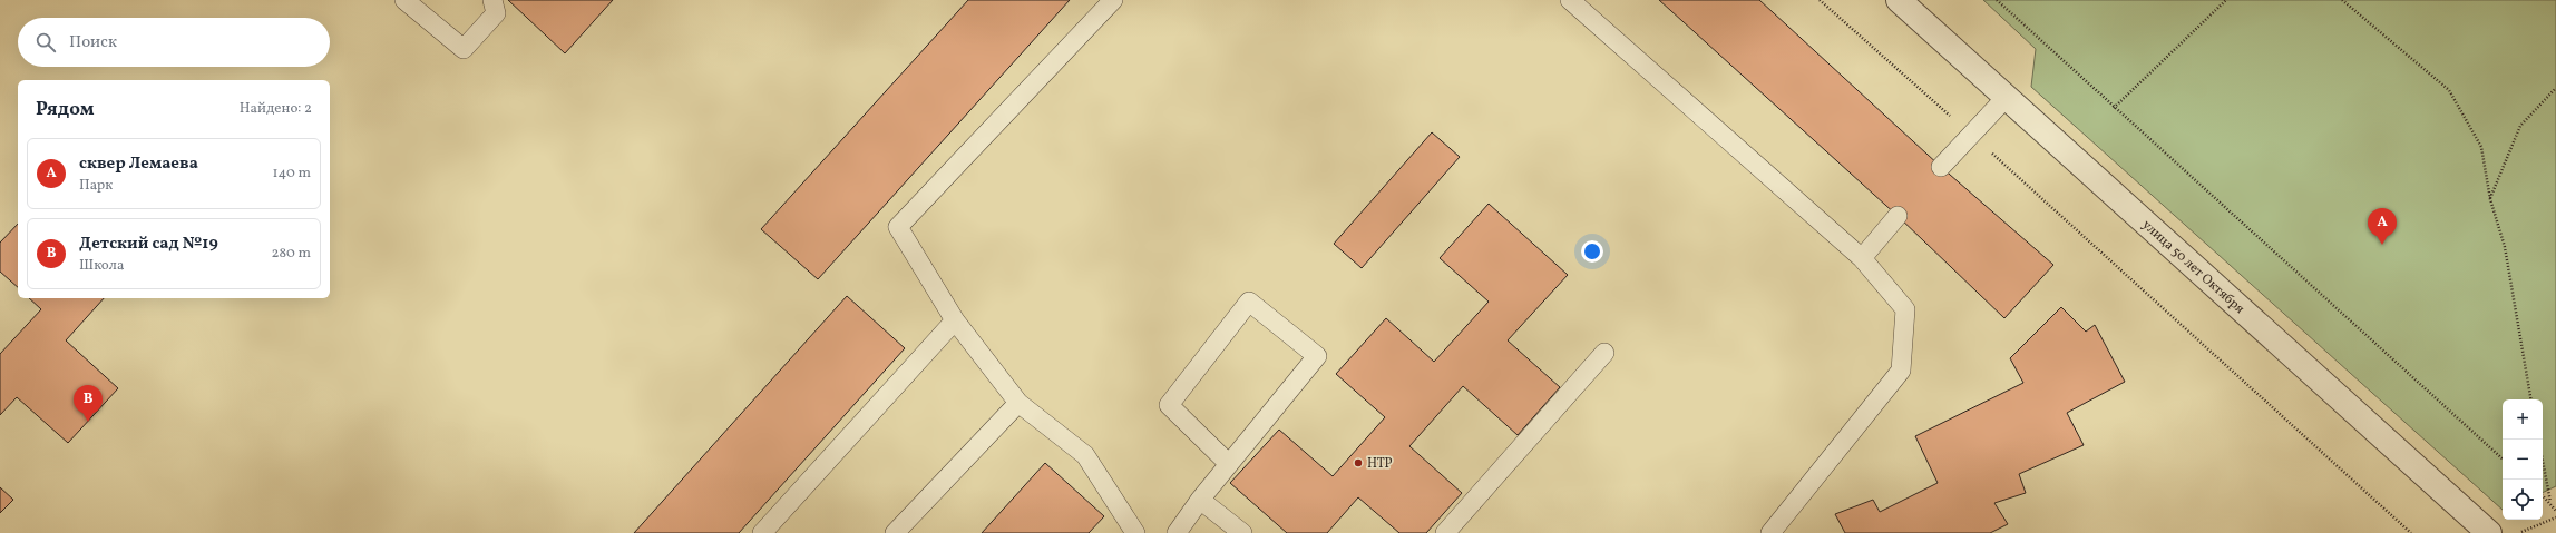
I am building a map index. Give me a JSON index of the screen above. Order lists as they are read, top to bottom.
{
  "streets": {
    "street": ["улица 50 лет Октября"]
  },
  "places": ["НТР"],
  "page": {
    "search": "Поиск",
    "heading": ["Рядом", "Найдено: 2"],
    "list": [
      {
        "mark": "A",
        "name": "сквер Лемаева",
        "note": "Парк",
        "value": "140 m"
      },
      {
        "mark": "B",
        "name": "Детский сад №19",
        "note": "Школа",
        "value": "280 m"
      }
    ],
    "pins": ["A", "B"],
    "map_buttons": ["+", "−"]
  }
}
